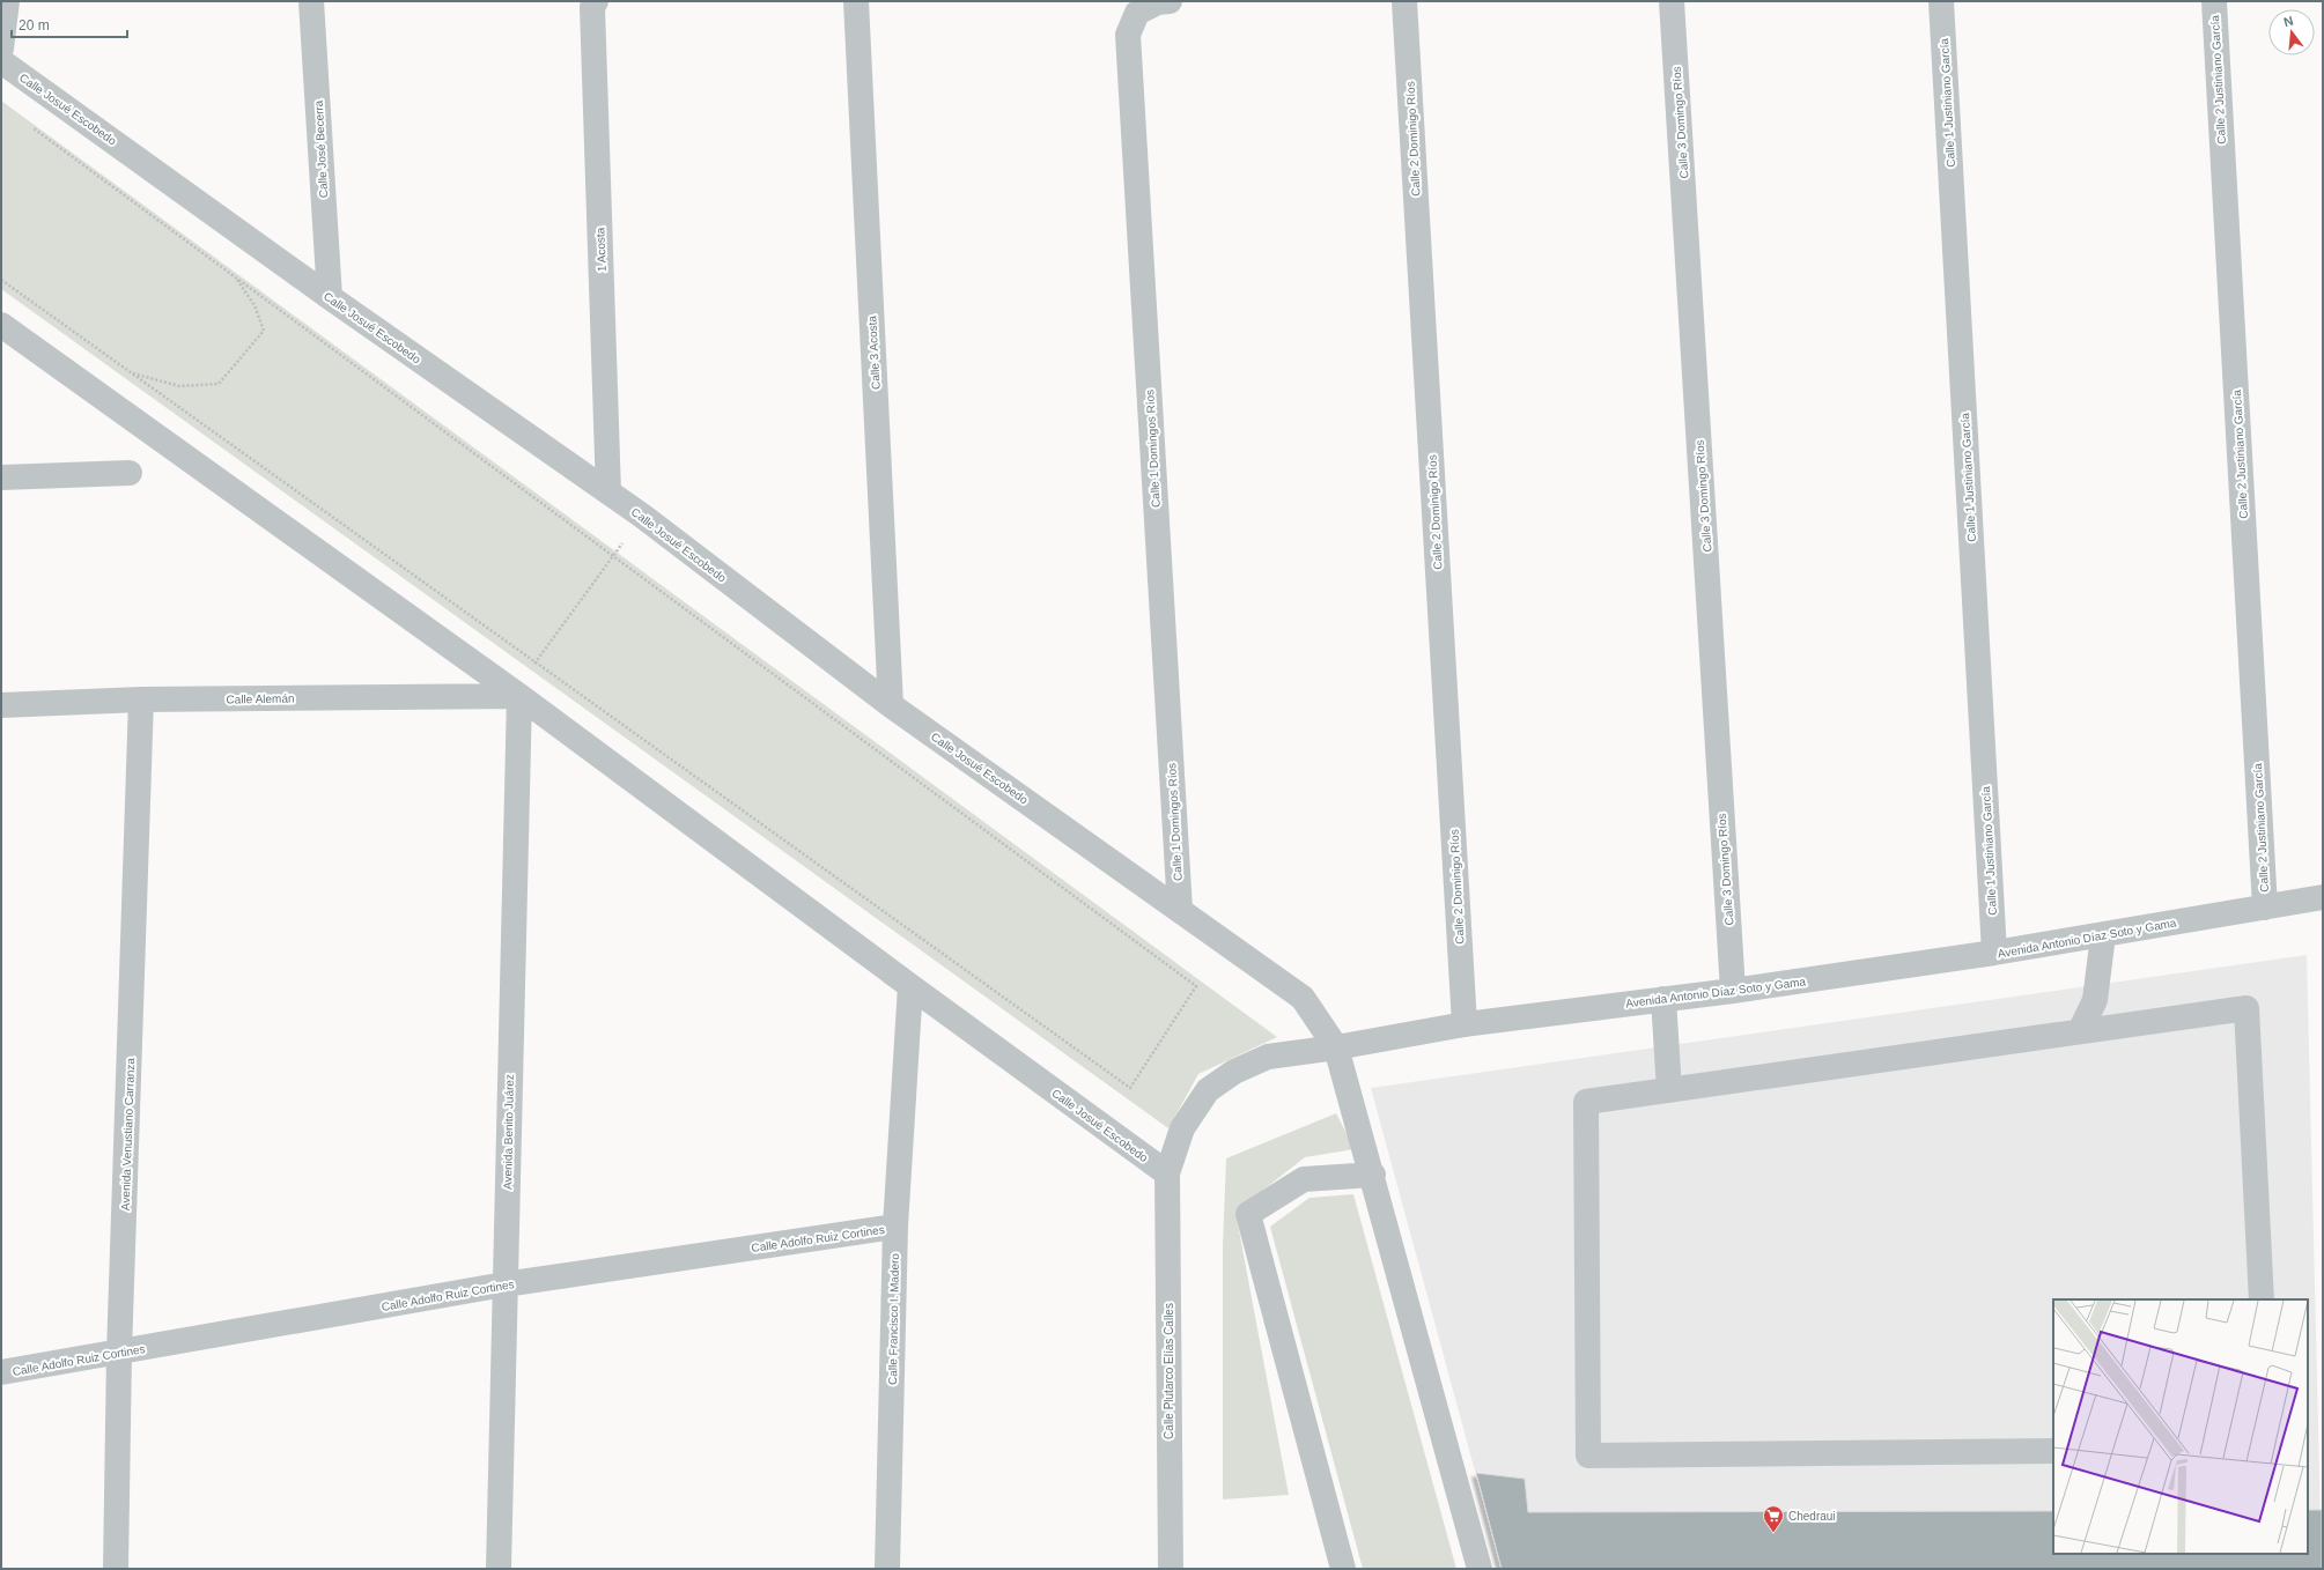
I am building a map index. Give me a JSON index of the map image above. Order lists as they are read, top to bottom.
{
  "streets": {
    "street": [
      "Calle 2 Justiniano García",
      "Calle 1 Justiniano García",
      "Calle Josué Escobedo",
      "Calle 3 Domingo Ríos",
      "Calle 2 Dominigo Ríos",
      "Calle José Becerra",
      "1 Acosta",
      "Calle 3 Acosta",
      "Calle 1 Domingos Ríos",
      "Calle Alemán",
      "Avenida Antonio Díaz Soto y Gama",
      "Avenida Benito Juárez",
      "Avenida Venustiano Carranza",
      "Calle Adolfo Ruiz Cortines",
      "Calle Francisco I. Madero",
      "Calle Plutarco Elías Calles"
    ]
  },
  "crossings": [
    ["Calle 2 Justiniano García", "Avenida Antonio Díaz Soto y Gama"],
    ["Calle 1 Justiniano García", "Avenida Antonio Díaz Soto y Gama"],
    ["Calle Josué Escobedo", "Calle José Becerra"],
    ["Calle Josué Escobedo", "1 Acosta"],
    ["Calle Josué Escobedo", "Calle 3 Acosta"],
    ["Calle Josué Escobedo", "Calle 1 Domingos Ríos"],
    ["Calle Josué Escobedo", "Calle Alemán"],
    ["Calle Josué Escobedo", "Avenida Antonio Díaz Soto y Gama"],
    ["Calle Josué Escobedo", "Avenida Benito Juárez"],
    ["Calle Josué Escobedo", "Calle Francisco I. Madero"],
    ["Calle Josué Escobedo", "Calle Plutarco Elías Calles"],
    ["Calle 3 Domingo Ríos", "Avenida Antonio Díaz Soto y Gama"],
    ["Calle 2 Dominigo Ríos", "Avenida Antonio Díaz Soto y Gama"],
    ["Calle Alemán", "Avenida Benito Juárez"],
    ["Calle Alemán", "Avenida Venustiano Carranza"],
    ["Avenida Antonio Díaz Soto y Gama", "Calle Plutarco Elías Calles"],
    ["Avenida Benito Juárez", "Calle Adolfo Ruiz Cortines"],
    ["Avenida Venustiano Carranza", "Calle Adolfo Ruiz Cortines"],
    ["Calle Adolfo Ruiz Cortines", "Calle Francisco I. Madero"]
  ],
  "places": {
    "supermarket": ["Chedraui"]
  },
  "scale_bar": "20 m",
  "north": "top"
}
